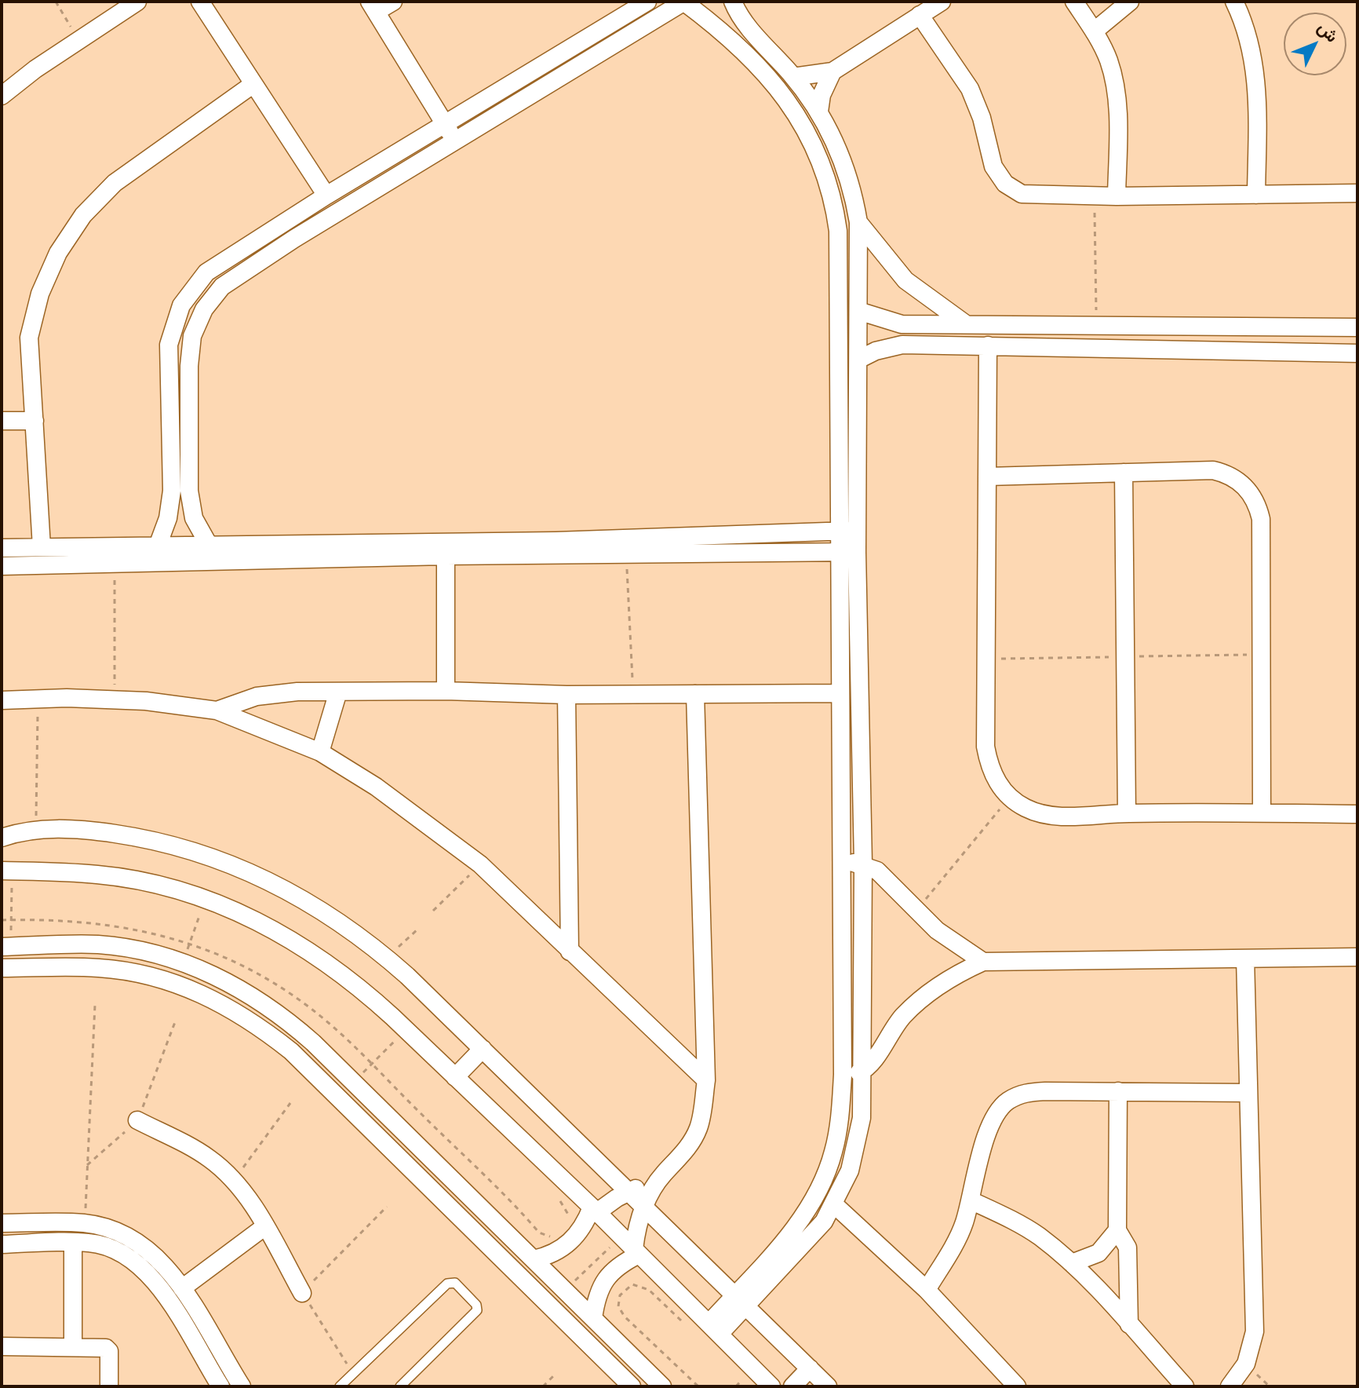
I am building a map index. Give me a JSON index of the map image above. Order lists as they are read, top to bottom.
{
  "north": "top right"
}
